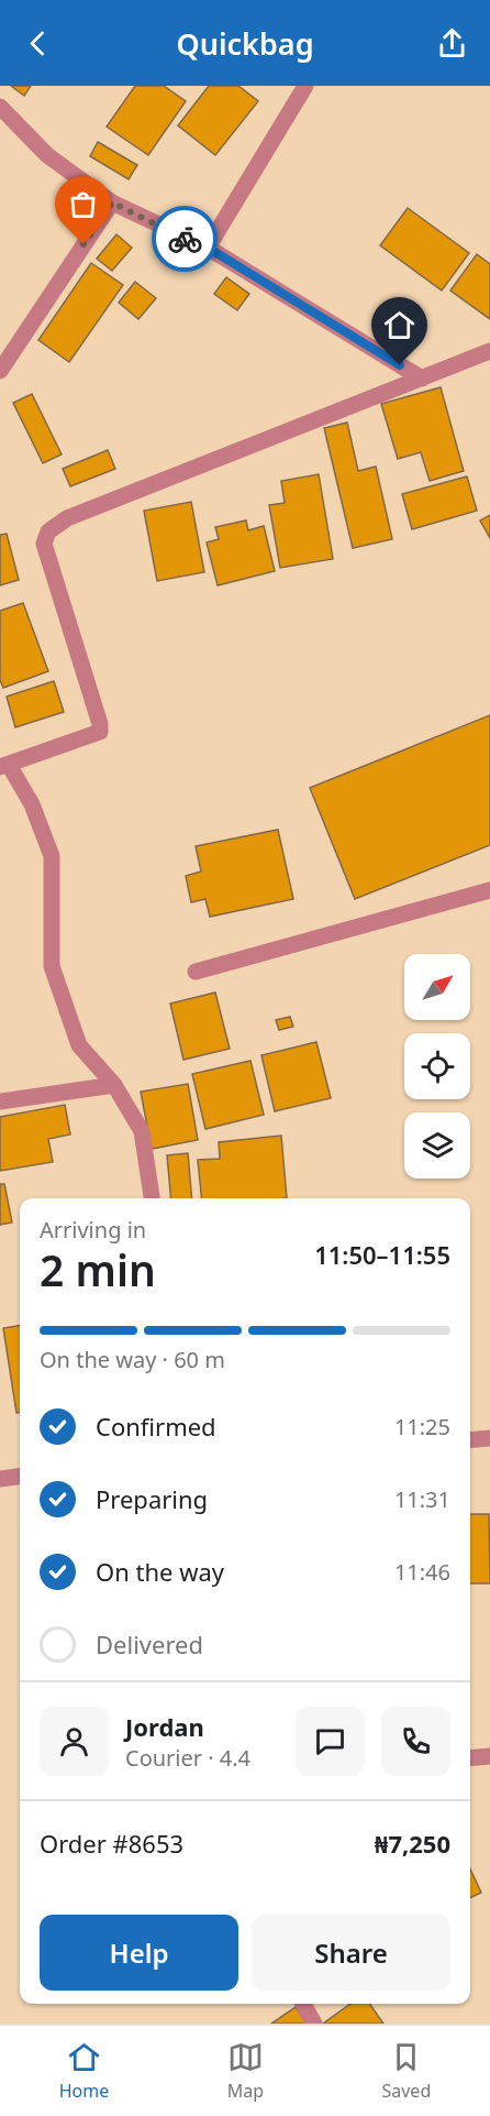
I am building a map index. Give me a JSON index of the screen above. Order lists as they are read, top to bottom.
{
  "north": "top right",
  "page": {
    "header": "Quickbag",
    "heading": ["2 min", "Arriving in", "11:50–11:55"],
    "panel": [
      "Jordan",
      "Courier · 4.4",
      "Order #8653",
      "₦7,250"
    ],
    "bar": "On the way · 60 m",
    "list": [
      ["Confirmed", "11:25"],
      ["Preparing", "11:31"],
      ["On the way", "11:46"],
      "Delivered"
    ],
    "buttons": ["Help", "Share"],
    "tabs": ["Home", "Map", "Saved"]
  }
}
